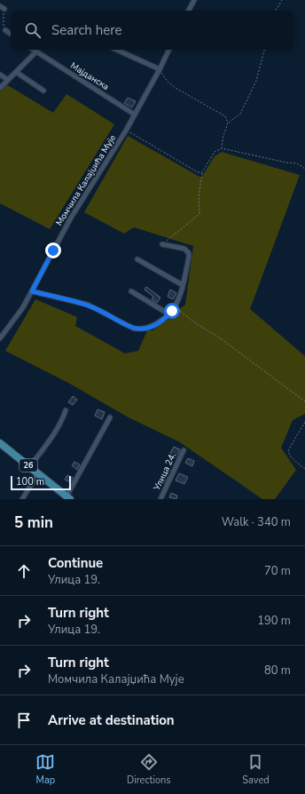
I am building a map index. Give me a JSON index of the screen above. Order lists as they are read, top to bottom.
{
  "streets": {
    "main road": ["26"],
    "street": ["Мајданска", "Момчила Калајџића Мује", "Улица 24."]
  },
  "crossings": [
    ["Мајданска", "Момчила Калајџића Мује"]
  ],
  "scale_bar": "100 m",
  "page": {
    "search": "Search here",
    "scale": "100 m",
    "heading": ["5 min", "Walk · 340 m"],
    "list": [
      ["Continue", "Улица 19.", "70 m"],
      ["Turn right", "Улица 19.", "190 m"],
      ["Turn right", "Момчила Калајџића Мује", "80 m"],
      "Arrive at destination"
    ],
    "nav": ["Map", "Directions", "Saved"]
  }
}
